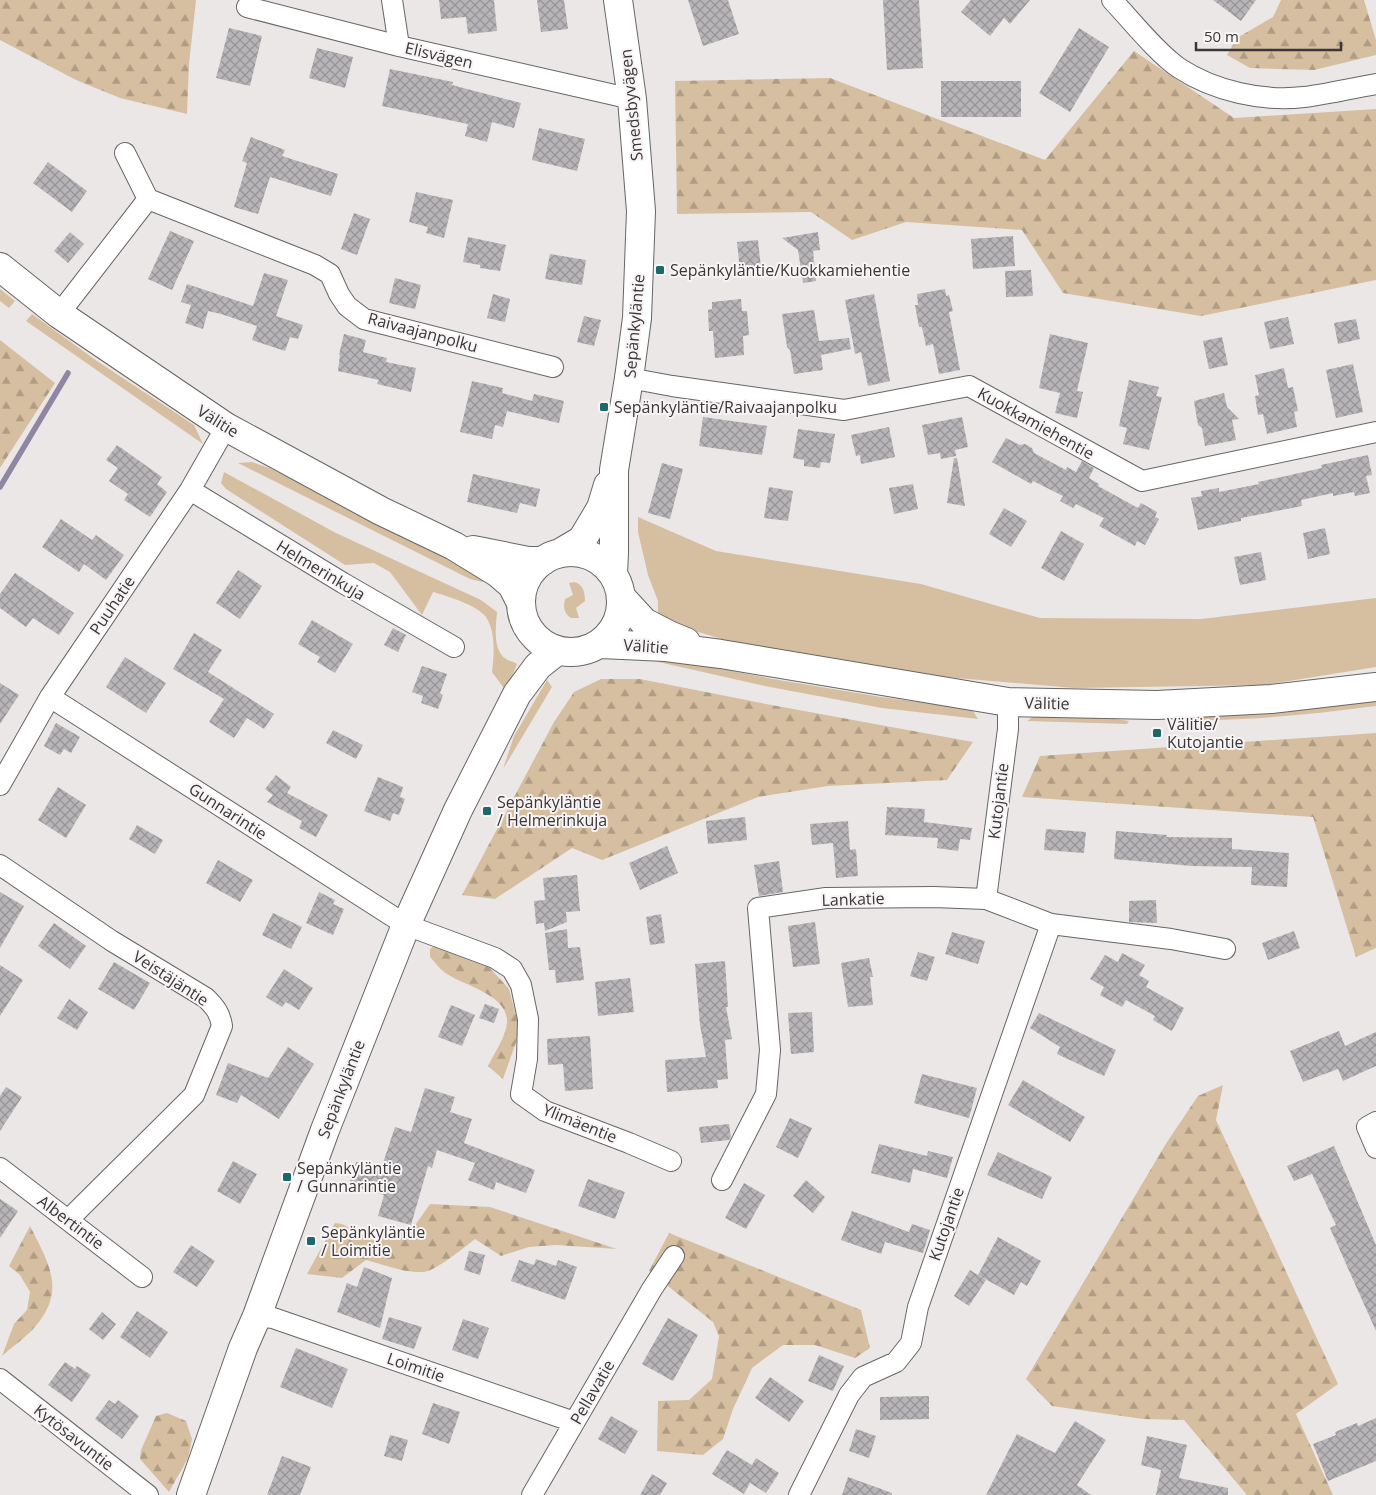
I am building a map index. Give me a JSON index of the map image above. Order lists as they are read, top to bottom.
{
  "streets": {
    "main road": ["Smedsbyvägen", "Sepänkyläntie", "Välitie"],
    "street": [
      "Elisvägen",
      "Raivaajanpolku",
      "Kuokkamiehentie",
      "Helmerinkuja",
      "Puuhatie",
      "Kutojantie",
      "Gunnarintie",
      "Lankatie",
      "Veistäjäntie",
      "Ylimäentie",
      "Albertintie",
      "Loimitie",
      "Pellavatie",
      "Kytösavuntie"
    ]
  },
  "crossings": [
    ["Elisvägen", "Smedsbyvägen"],
    ["Smedsbyvägen", "Sepänkyläntie"],
    ["Sepänkyläntie", "Välitie"],
    ["Sepänkyläntie", "Kuokkamiehentie"],
    ["Sepänkyläntie", "Gunnarintie"],
    ["Sepänkyläntie", "Ylimäentie"],
    ["Sepänkyläntie", "Loimitie"],
    ["Välitie", "Puuhatie"],
    ["Välitie", "Kutojantie"],
    ["Helmerinkuja", "Puuhatie"],
    ["Puuhatie", "Gunnarintie"],
    ["Kutojantie", "Lankatie"],
    ["Gunnarintie", "Ylimäentie"],
    ["Veistäjäntie", "Albertintie"],
    ["Loimitie", "Pellavatie"]
  ],
  "places": {
    "transit": [
      "Sepänkyläntie/Kuokkamiehentie",
      "Sepänkyläntie/Raivaajanpolku",
      "Välitie/ Kutojantie",
      "Sepänkyläntie / Helmerinkuja",
      "Sepänkyläntie / Gunnarintie",
      "Sepänkyläntie / Loimitie"
    ]
  },
  "scale_bar": "50 m"
}
